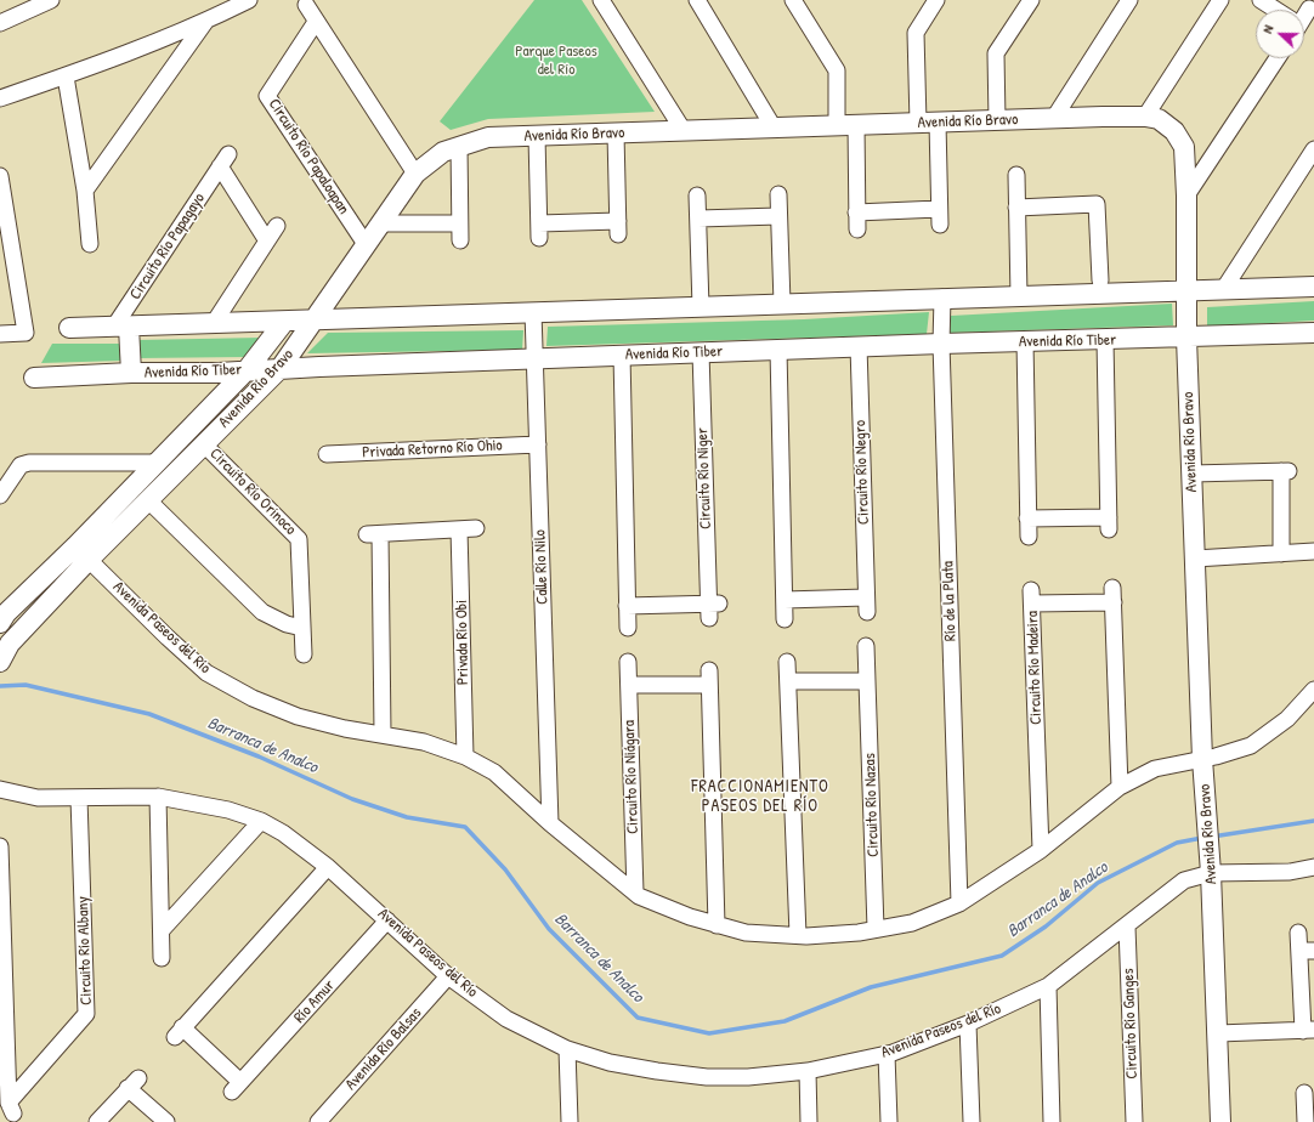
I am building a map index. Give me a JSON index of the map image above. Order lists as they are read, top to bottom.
{
  "streets": {
    "street": [
      "Avenida Río Bravo",
      "Circuito Río Papaloapan",
      "Circuito Río Papagayo",
      "Avenida Río Tiber",
      "Privada Retorno Río Ohio",
      "Circuito Río Negro",
      "Circuito Río Niger",
      "Circuito Río Orinoco",
      "Calle Río Nilo",
      "Río de la Plata",
      "Avenida Paseos del Río",
      "Privada Río Obi",
      "Circuito Río Madeira",
      "Circuito Río Niágara",
      "Circuito Río Nazas",
      "Circuito Río Albany",
      "Río Amur",
      "Circuito Río Ganges",
      "Avenida Río Balsas"
    ]
  },
  "crossings": [
    ["Avenida Río Bravo", "Circuito Río Papaloapan"],
    ["Avenida Río Bravo", "Avenida Río Tiber"],
    ["Avenida Río Bravo", "Circuito Río Orinoco"],
    ["Avenida Río Bravo", "Avenida Paseos del Río"],
    ["Avenida Río Tiber", "Circuito Río Negro"],
    ["Avenida Río Tiber", "Circuito Río Niger"],
    ["Avenida Río Tiber", "Calle Río Nilo"],
    ["Avenida Río Tiber", "Río de la Plata"],
    ["Privada Retorno Río Ohio", "Calle Río Nilo"],
    ["Calle Río Nilo", "Avenida Paseos del Río"],
    ["Río de la Plata", "Avenida Paseos del Río"],
    ["Avenida Paseos del Río", "Privada Río Obi"],
    ["Avenida Paseos del Río", "Circuito Río Madeira"],
    ["Avenida Paseos del Río", "Circuito Río Niágara"],
    ["Avenida Paseos del Río", "Circuito Río Nazas"],
    ["Avenida Paseos del Río", "Circuito Río Albany"],
    ["Avenida Paseos del Río", "Río Amur"],
    ["Avenida Paseos del Río", "Circuito Río Ganges"],
    ["Avenida Paseos del Río", "Avenida Río Balsas"]
  ],
  "districts": ["FRACCIONAMIENTO PASEOS DEL RÍO"],
  "water": ["Barranca de Analco"],
  "parks": ["Parque Paseos del Río"],
  "north": "left"
}
